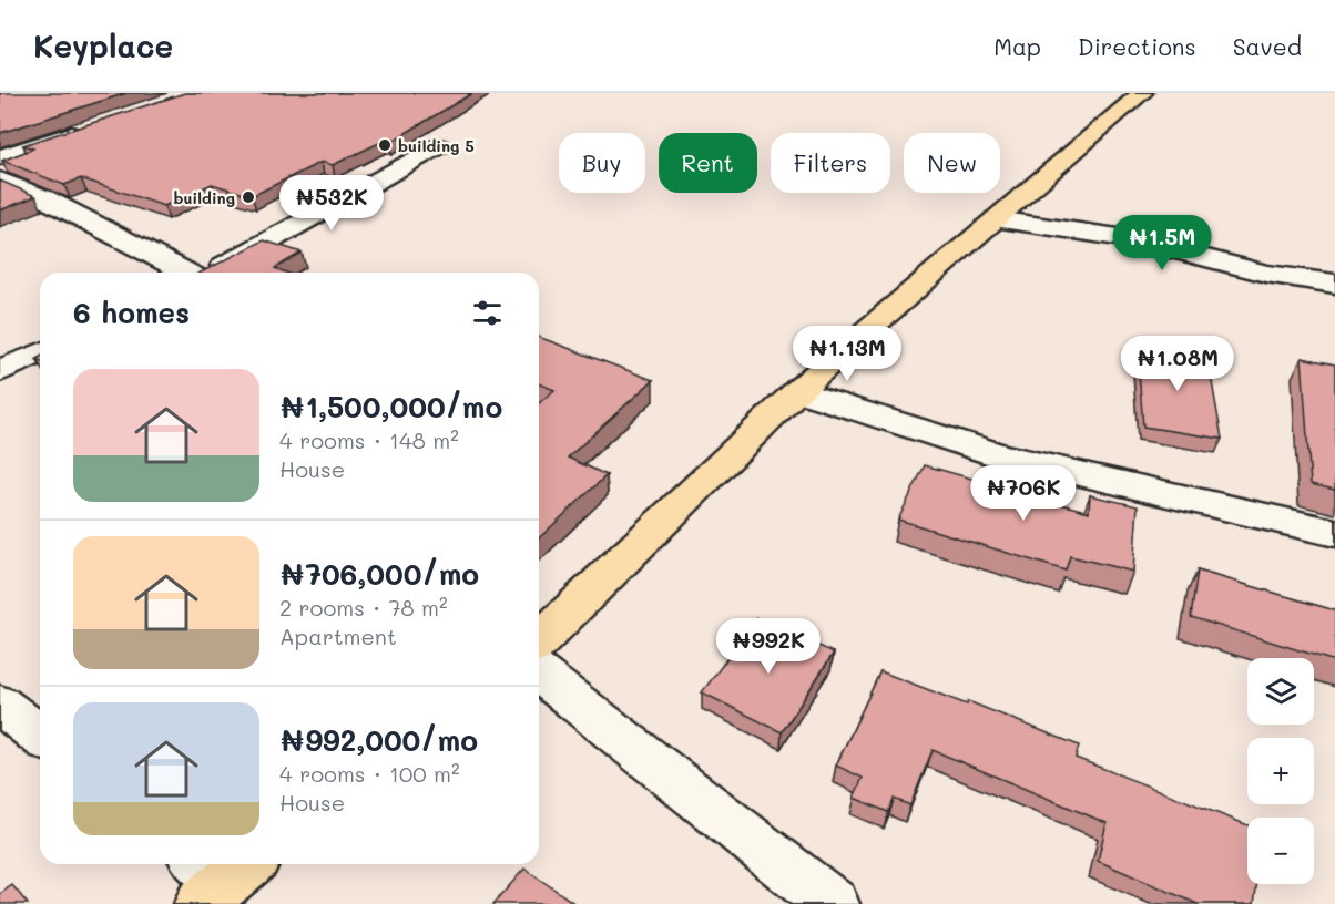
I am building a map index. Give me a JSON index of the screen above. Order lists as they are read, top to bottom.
{
  "places": ["building 5", "building"],
  "page": {
    "header": "Keyplace",
    "nav": ["Map", "Directions", "Saved"],
    "chip": [
      "Buy",
      "Rent",
      "Filters",
      "New"
    ],
    "price": [
      "₦532K",
      "₦1.5M",
      "₦1.13M",
      "₦1.08M",
      "₦706K",
      "₦992K"
    ],
    "heading": "6 homes",
    "list": [
      {
        "name": "₦1,500,000/mo",
        "note": "4 rooms · 148 m² · House"
      },
      {
        "name": "₦706,000/mo",
        "note": "2 rooms · 78 m² · Apartment"
      },
      {
        "name": "₦992,000/mo",
        "note": "4 rooms · 100 m² · House"
      }
    ],
    "map_buttons": ["+", "−"]
  }
}
